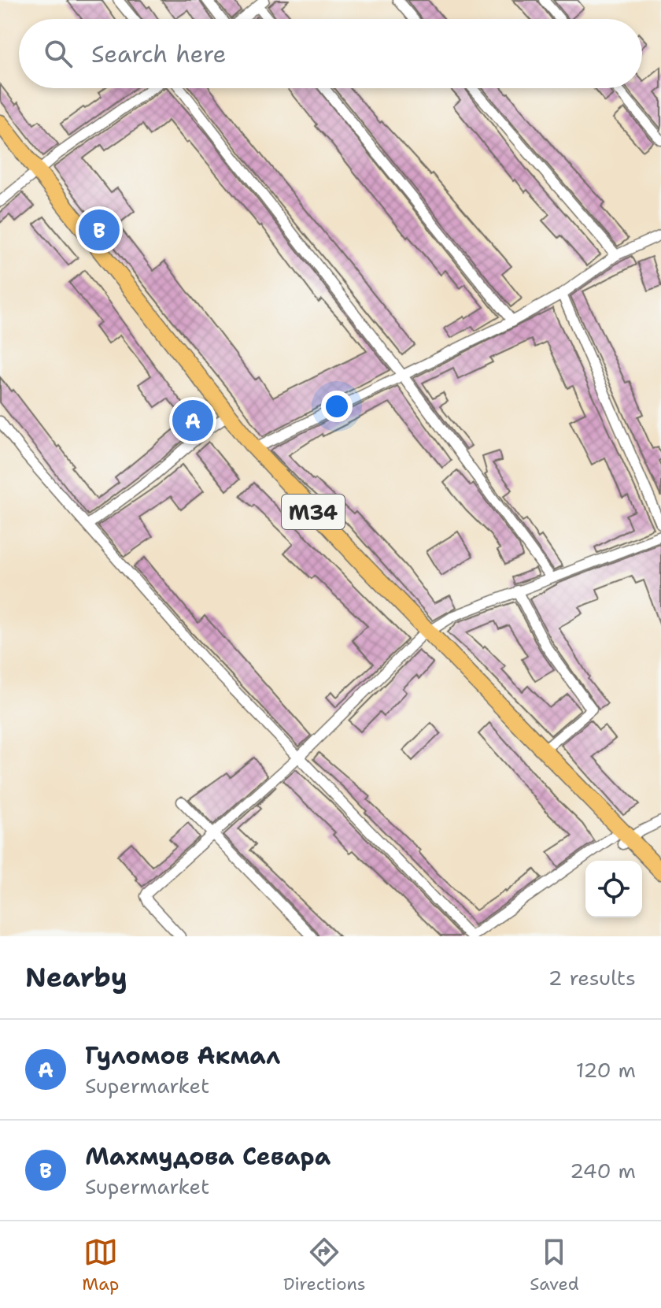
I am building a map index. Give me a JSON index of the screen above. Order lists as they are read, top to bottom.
{
  "streets": {
    "main road": ["M34"]
  },
  "page": {
    "search": "Search here",
    "pins": ["B", "A"],
    "heading": ["Nearby", "2 results"],
    "list": [
      {
        "mark": "A",
        "name": "Гуломов Акмал",
        "note": "Supermarket",
        "value": "120 m"
      },
      {
        "mark": "B",
        "name": "Махмудова Севара",
        "note": "Supermarket",
        "value": "240 m"
      }
    ],
    "nav": ["Map", "Directions", "Saved"]
  }
}
